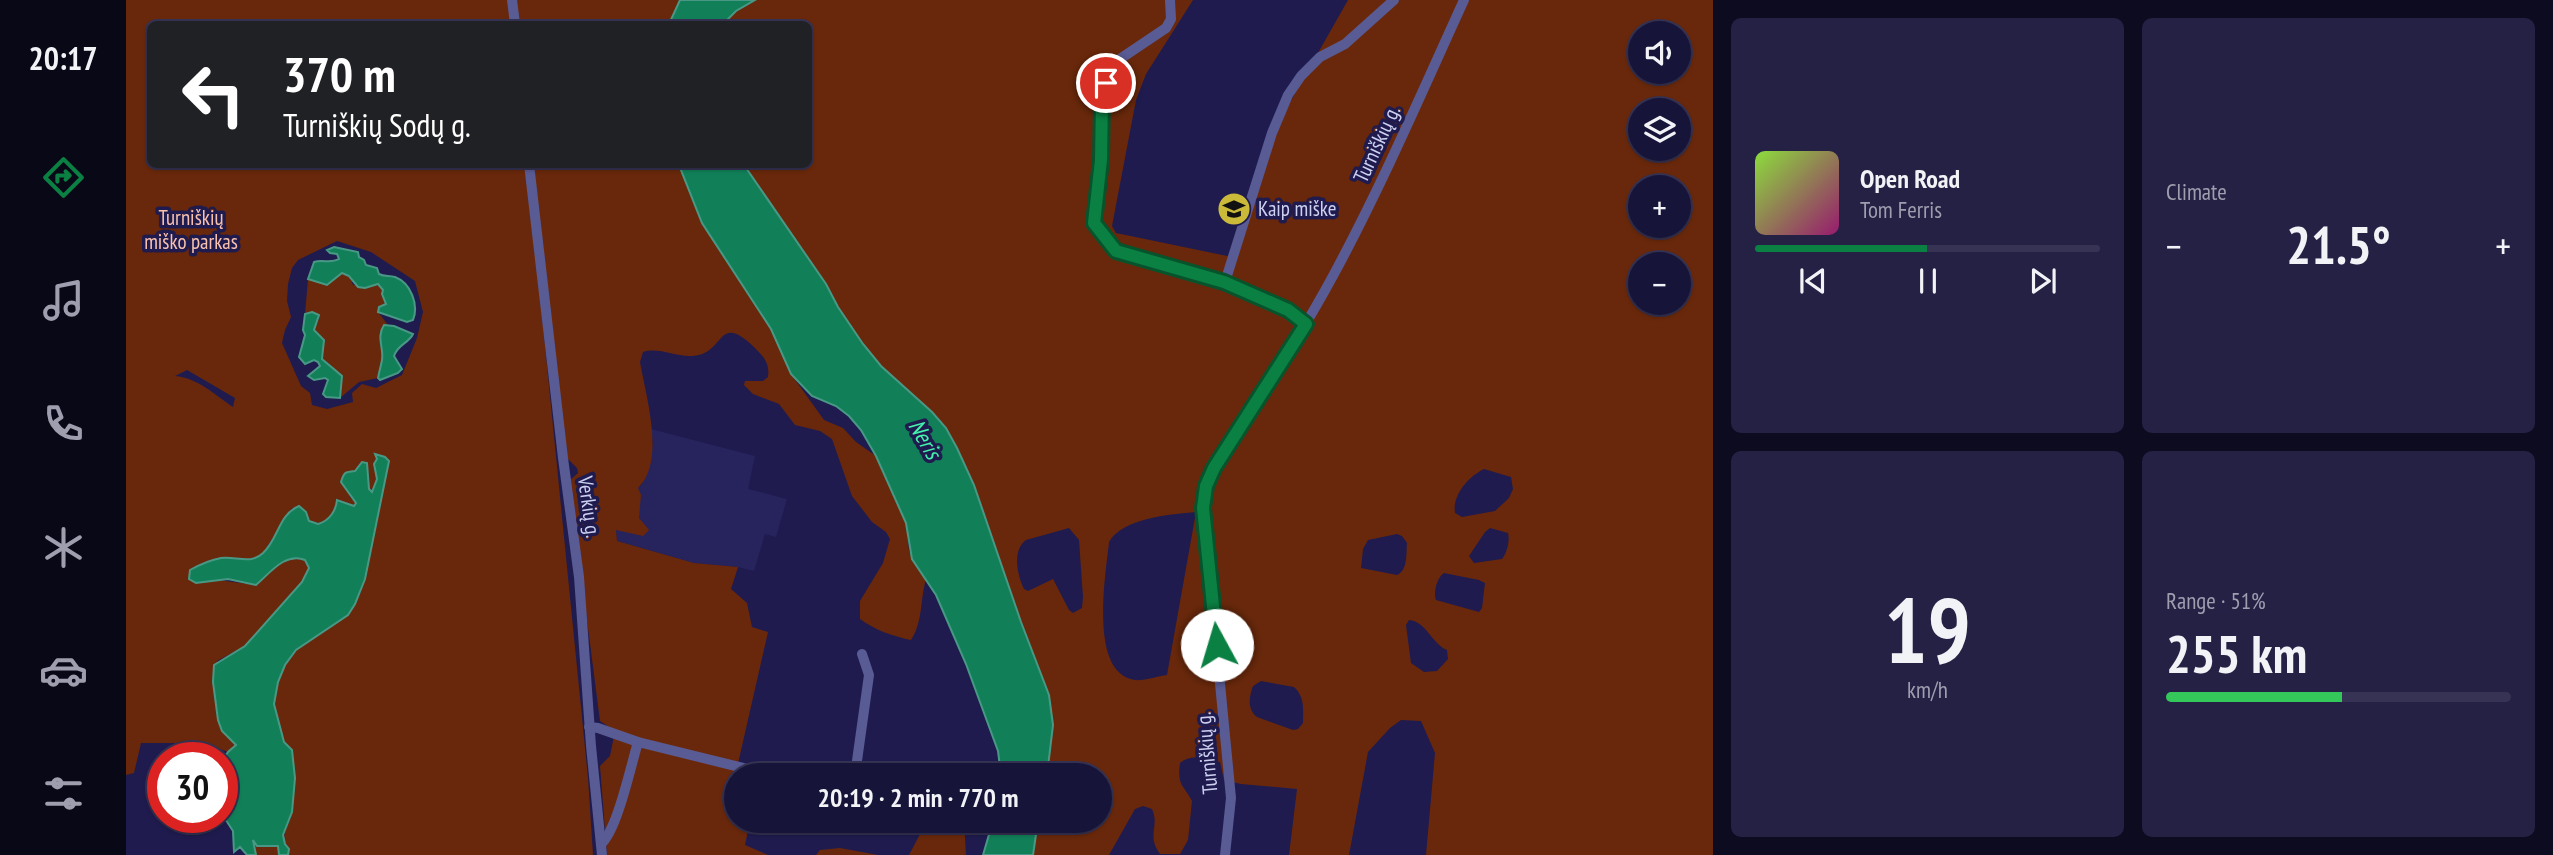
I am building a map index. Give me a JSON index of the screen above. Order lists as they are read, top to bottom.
{
  "streets": {
    "street": ["Turniškių g.", "Verkių g."]
  },
  "water": ["Neris"],
  "parks": ["Turniškių miško parkas"],
  "places": {
    "school or university": ["Kaip miške"]
  },
  "page": {
    "tabs": "20:17",
    "tile": [
      "Climate",
      ["19", "km/h"],
      ["Range · 51%", "255 km"]
    ],
    "map_buttons": ["+", "−"],
    "turn": ["370 m", "Turniškių Sodų g."],
    "song": ["Open Road", "Tom Ferris"],
    "heat": ["−", "21.5°", "+"],
    "limit": "30",
    "trip": "20:19 · 2 min · 770 m"
  }
}
